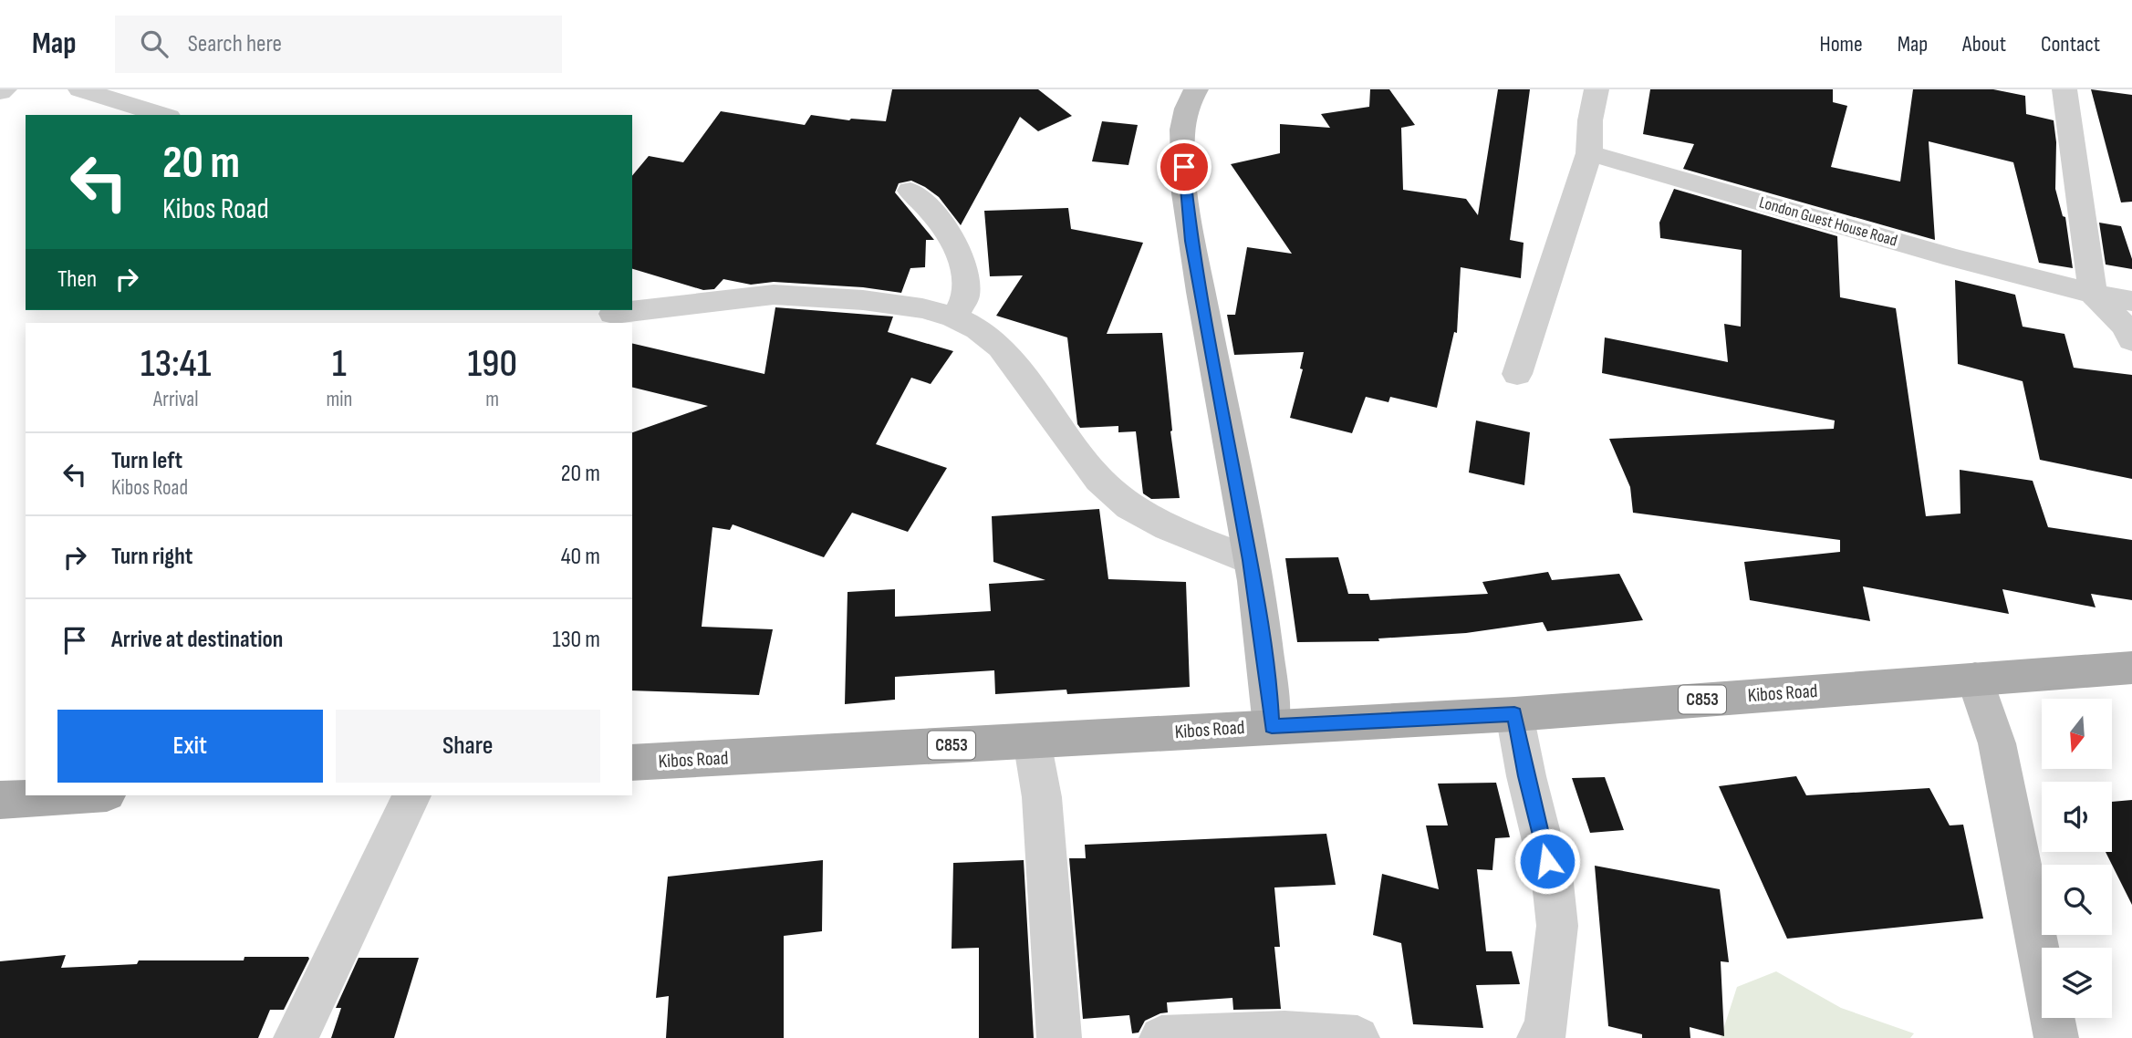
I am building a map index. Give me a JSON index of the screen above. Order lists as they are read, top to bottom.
{
  "streets": {
    "main road": ["Kibos Road", "C853"],
    "street": ["London Guest House Road"]
  },
  "north": "bottom",
  "page": {
    "header": "Map",
    "search": "Search here",
    "nav": [
      "Home",
      "Map",
      "About",
      "Contact"
    ],
    "turn": ["20 m", "Kibos Road"],
    "then": "Then",
    "eta": [
      "13:41",
      "Arrival",
      "1",
      "min",
      "190",
      "m"
    ],
    "list": [
      {
        "name": "Turn left",
        "note": "Kibos Road",
        "value": "20 m"
      },
      {
        "name": "Turn right",
        "value": "40 m"
      },
      {
        "name": "Arrive at destination",
        "value": "130 m"
      }
    ],
    "buttons": ["Exit", "Share"]
  }
}
